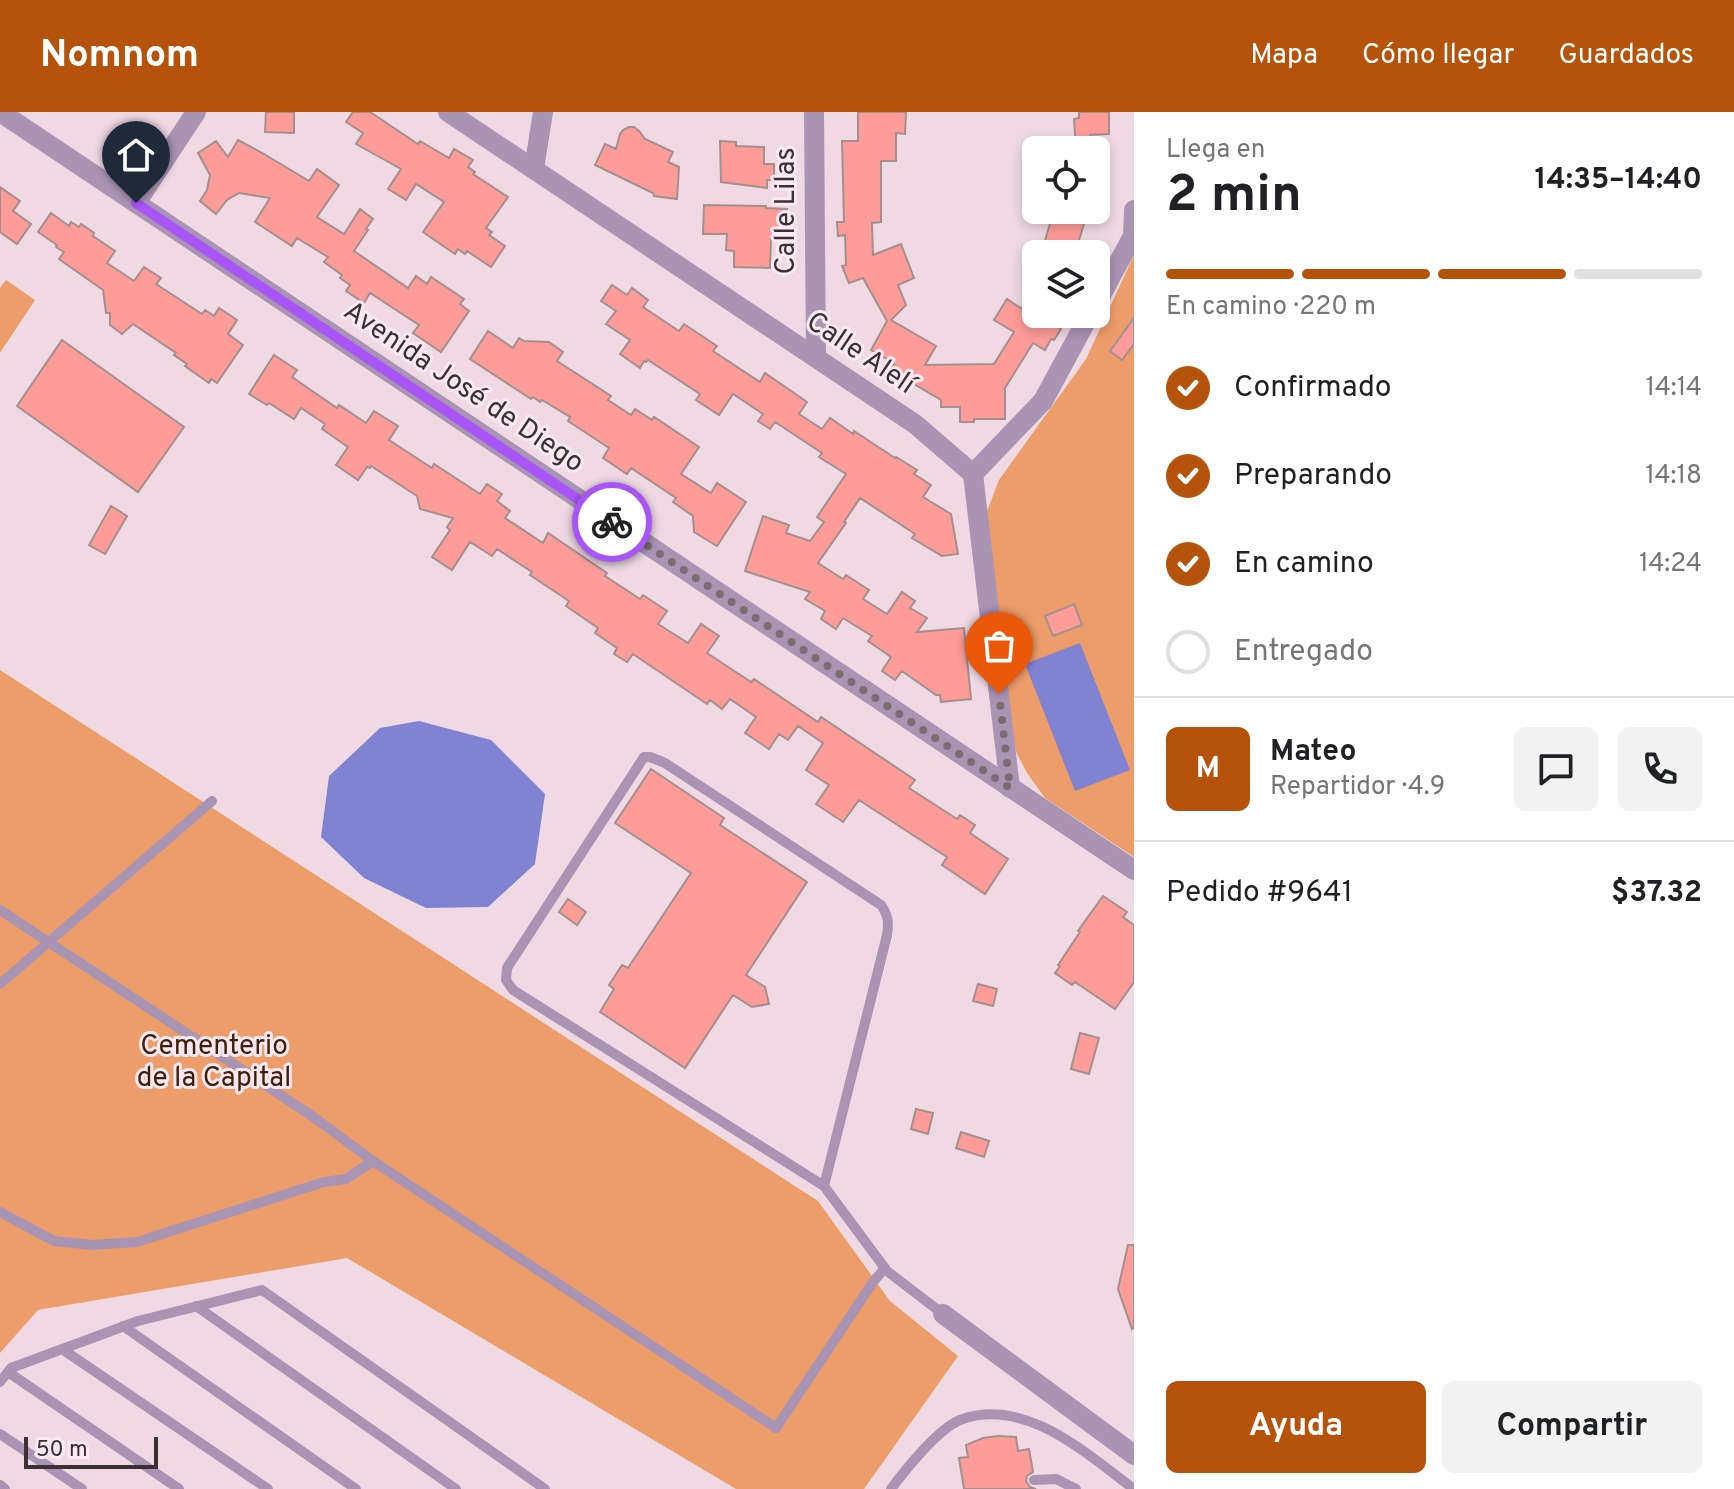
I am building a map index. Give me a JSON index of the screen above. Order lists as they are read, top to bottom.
{
  "streets": {
    "street": ["Calle Lilas", "Calle Alelí", "Avenida José de Diego"]
  },
  "crossings": [
    ["Calle Lilas", "Calle Alelí"]
  ],
  "parks": ["Cementerio de la Capital"],
  "scale_bar": "50 m",
  "page": {
    "header": "Nomnom",
    "nav": ["Mapa", "Cómo llegar", "Guardados"],
    "heading": ["2 min", "Llega en", "14:35–14:40"],
    "panel": [
      "Mateo",
      "Repartidor · 4.9",
      "Pedido #9641",
      "$37.32"
    ],
    "bar": "En camino · 220 m",
    "list": [
      ["Confirmado", "14:14"],
      ["Preparando", "14:18"],
      ["En camino", "14:24"],
      "Entregado"
    ],
    "round": "M",
    "buttons": ["Ayuda", "Compartir"],
    "scale": "50 m"
  }
}
